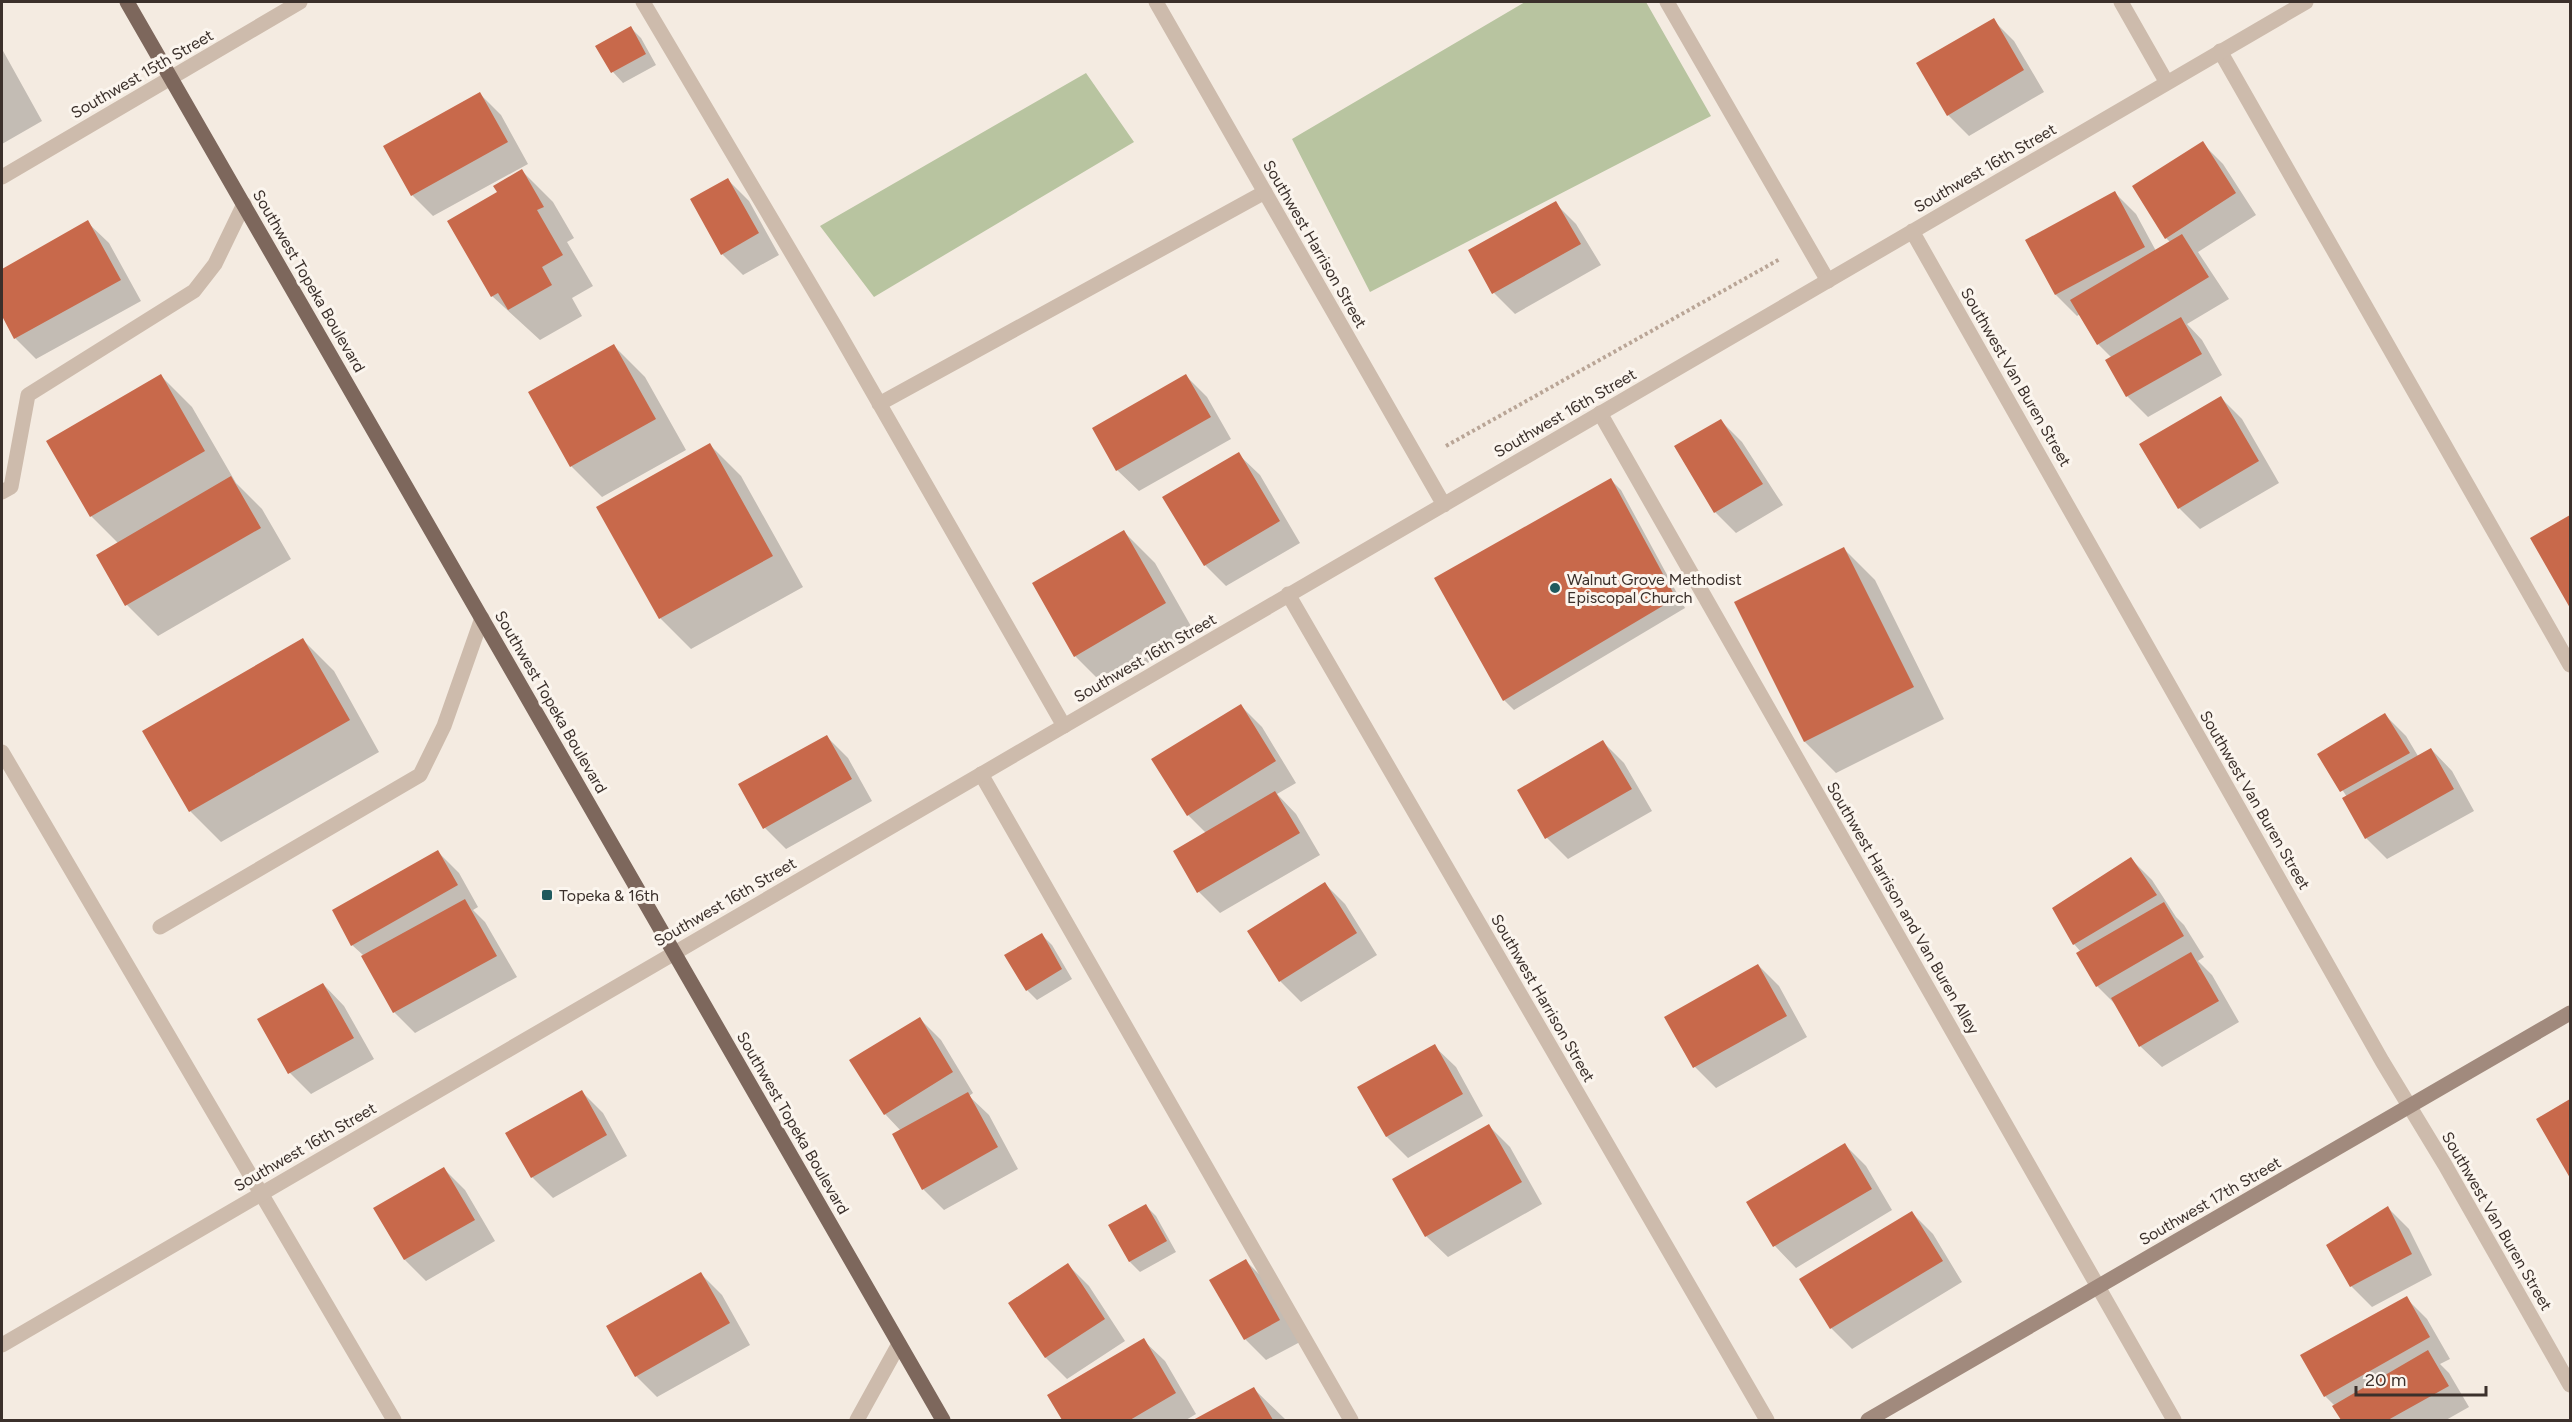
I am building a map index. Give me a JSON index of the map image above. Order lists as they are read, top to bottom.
{
  "streets": {
    "main road": ["Southwest Topeka Boulevard", "Southwest 17th Street"],
    "street": [
      "Southwest 15th Street",
      "Southwest 16th Street",
      "Southwest Harrison Street",
      "Southwest Van Buren Street",
      "Southwest Harrison and Van Buren Alley"
    ]
  },
  "crossings": [
    ["Southwest 15th Street", "Southwest Topeka Boulevard"],
    ["Southwest 16th Street", "Southwest Harrison Street"],
    ["Southwest 16th Street", "Southwest Topeka Boulevard"],
    ["Southwest 16th Street", "Southwest Van Buren Street"],
    ["Southwest 16th Street", "Southwest Harrison and Van Buren Alley"],
    ["Southwest Van Buren Street", "Southwest 17th Street"],
    ["Southwest Harrison and Van Buren Alley", "Southwest 17th Street"]
  ],
  "places": {
    "other": ["Walnut Grove Methodist Episcopal Church"],
    "transit": ["Topeka & 16th"]
  },
  "scale_bar": "20 m"
}
